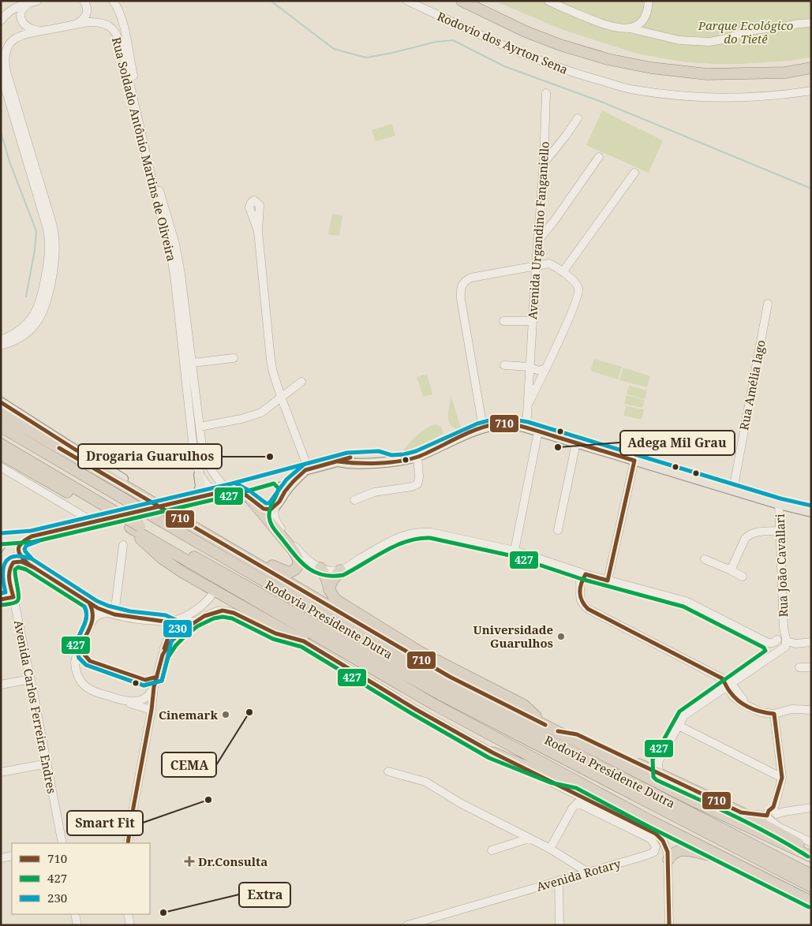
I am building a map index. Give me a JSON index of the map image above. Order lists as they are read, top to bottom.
{
  "streets": {
    "highway": ["Rodovia Presidente Dutra"],
    "main road": ["Avenida Carlos Ferreira Endres"],
    "street": [
      "Rodovio dos Ayrton Sena",
      "Rua Soldado Antônio Martins de Oliveira",
      "Avenida Urgandino Fanganiello",
      "Rua Amélia lago",
      "Rua João Cavallari",
      "Avenida Rotary"
    ]
  },
  "parks": ["Parque Ecológico do Tietê"],
  "places": {
    "other": [
      "Adega Mil Grau",
      "Drogaria Guarulhos",
      "Universidade Guarulhos",
      "CEMA",
      "Cinemark",
      "Smart Fit",
      "Extra"
    ],
    "health": ["Dr.Consulta"]
  },
  "lines": ["transit line 710", "transit line 230", "transit line 427"],
  "legend": ["710", "427", "230"]
}
